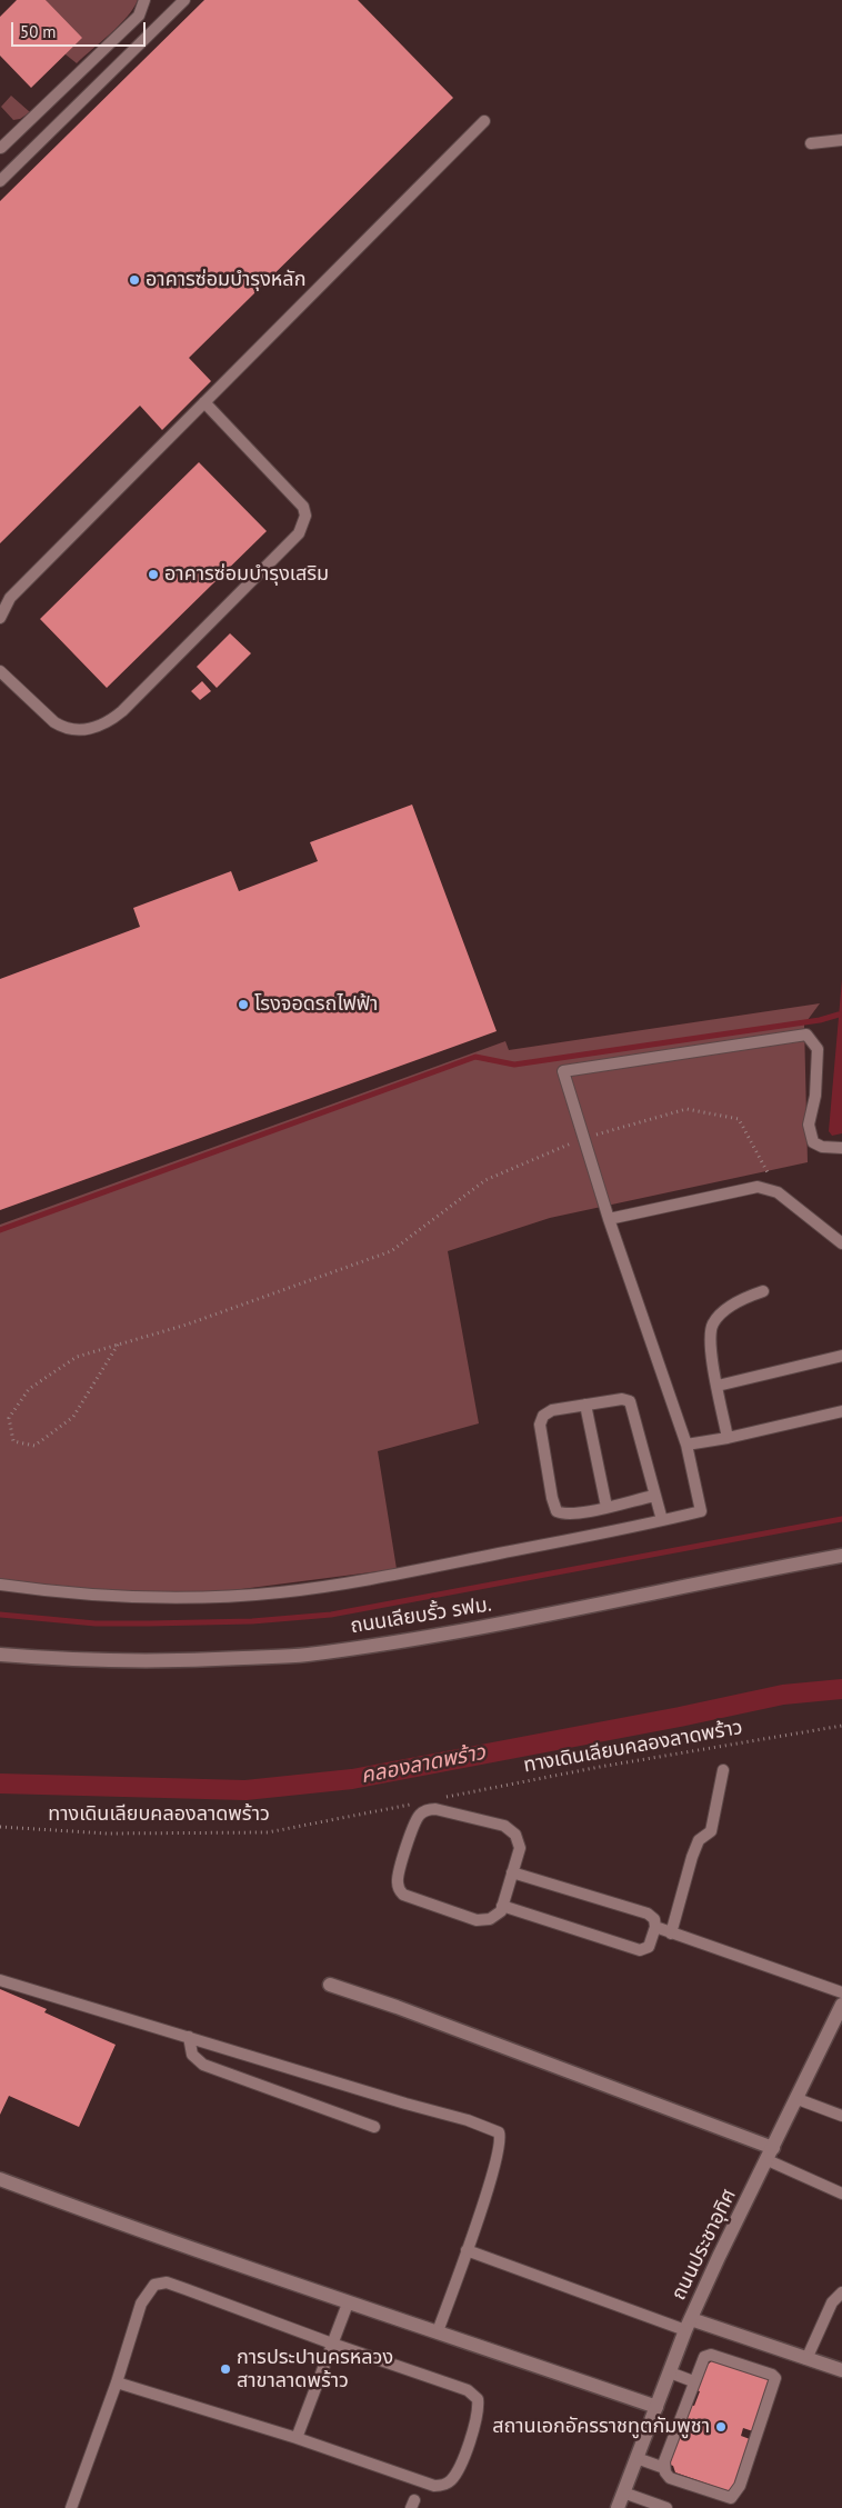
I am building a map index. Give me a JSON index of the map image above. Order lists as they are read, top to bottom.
{
  "streets": {
    "street": ["ถนนเลียบรั้ว รฟม.", "ถนนประชาอุทิศ"],
    "path": ["ทางเดินเลียบคลองลาดพร้าว"]
  },
  "water": ["คลองลาดพร้าว"],
  "places": [
    "อาคารซ่อมบำรุงหลัก",
    "อาคารซ่อมบำรุงเสริม",
    "โรงจอดรถไฟฟ้า",
    "การประปานครหลวง สาขาลาดพร้าว",
    "สถานเอกอัครราชทูตกัมพูชา"
  ],
  "scale_bar": "50 m"
}
